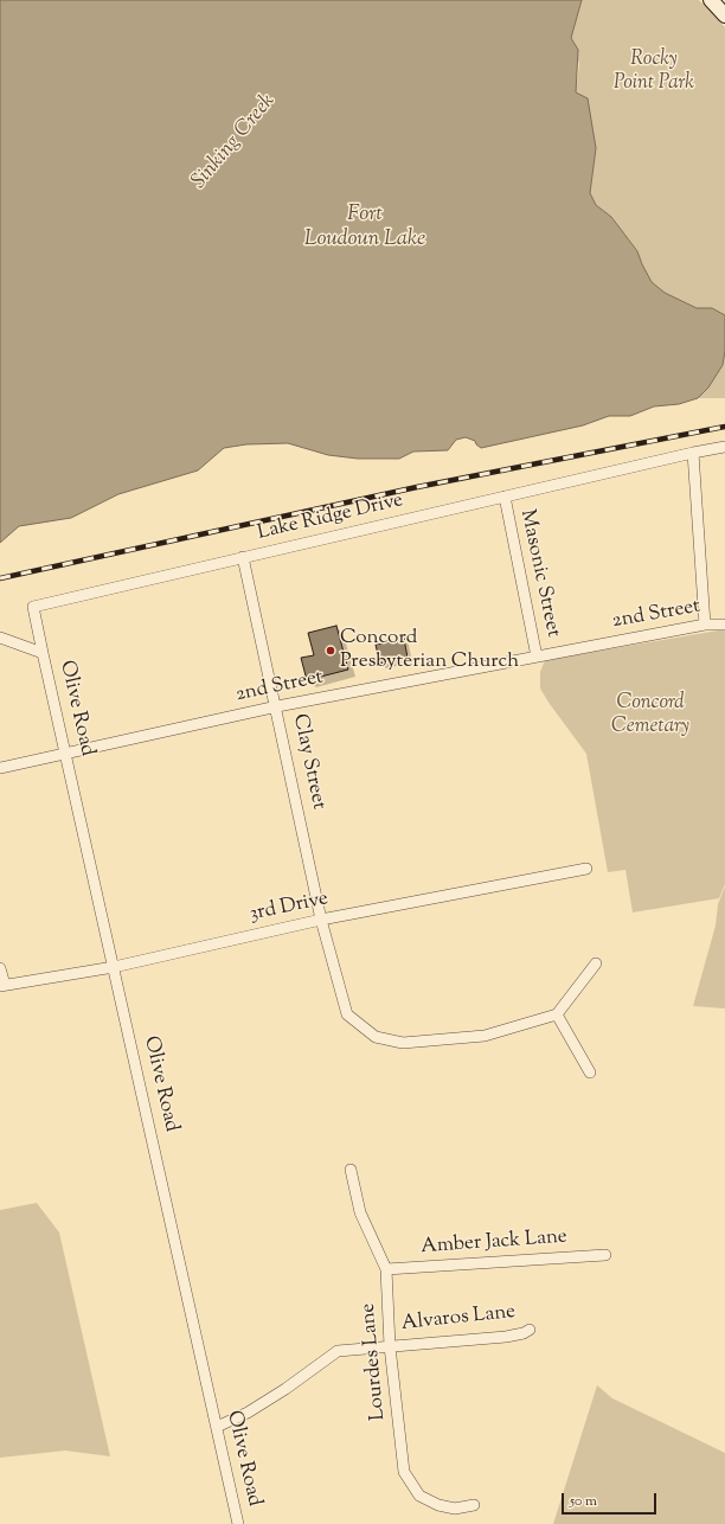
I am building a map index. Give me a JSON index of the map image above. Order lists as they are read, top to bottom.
{
  "streets": {
    "street": [
      "Lake Ridge Drive",
      "Masonic Street",
      "2nd Street",
      "Olive Road",
      "Clay Street",
      "3rd Drive",
      "Amber Jack Lane",
      "Alvaros Lane",
      "Lourdes Lane"
    ]
  },
  "crossings": [
    ["Lake Ridge Drive", "Masonic Street"],
    ["Lake Ridge Drive", "Olive Road"],
    ["Lake Ridge Drive", "Clay Street"],
    ["Masonic Street", "2nd Street"],
    ["2nd Street", "Olive Road"],
    ["2nd Street", "Clay Street"],
    ["Olive Road", "3rd Drive"],
    ["Olive Road", "Alvaros Lane"],
    ["Clay Street", "3rd Drive"],
    ["Amber Jack Lane", "Lourdes Lane"],
    ["Alvaros Lane", "Lourdes Lane"]
  ],
  "water": ["Sinking Creek", "Fort Loudoun Lake"],
  "parks": ["Rocky Point Park", "Concord Cemetary"],
  "places": ["Concord Presbyterian Church"],
  "scale_bar": "50 m"
}
